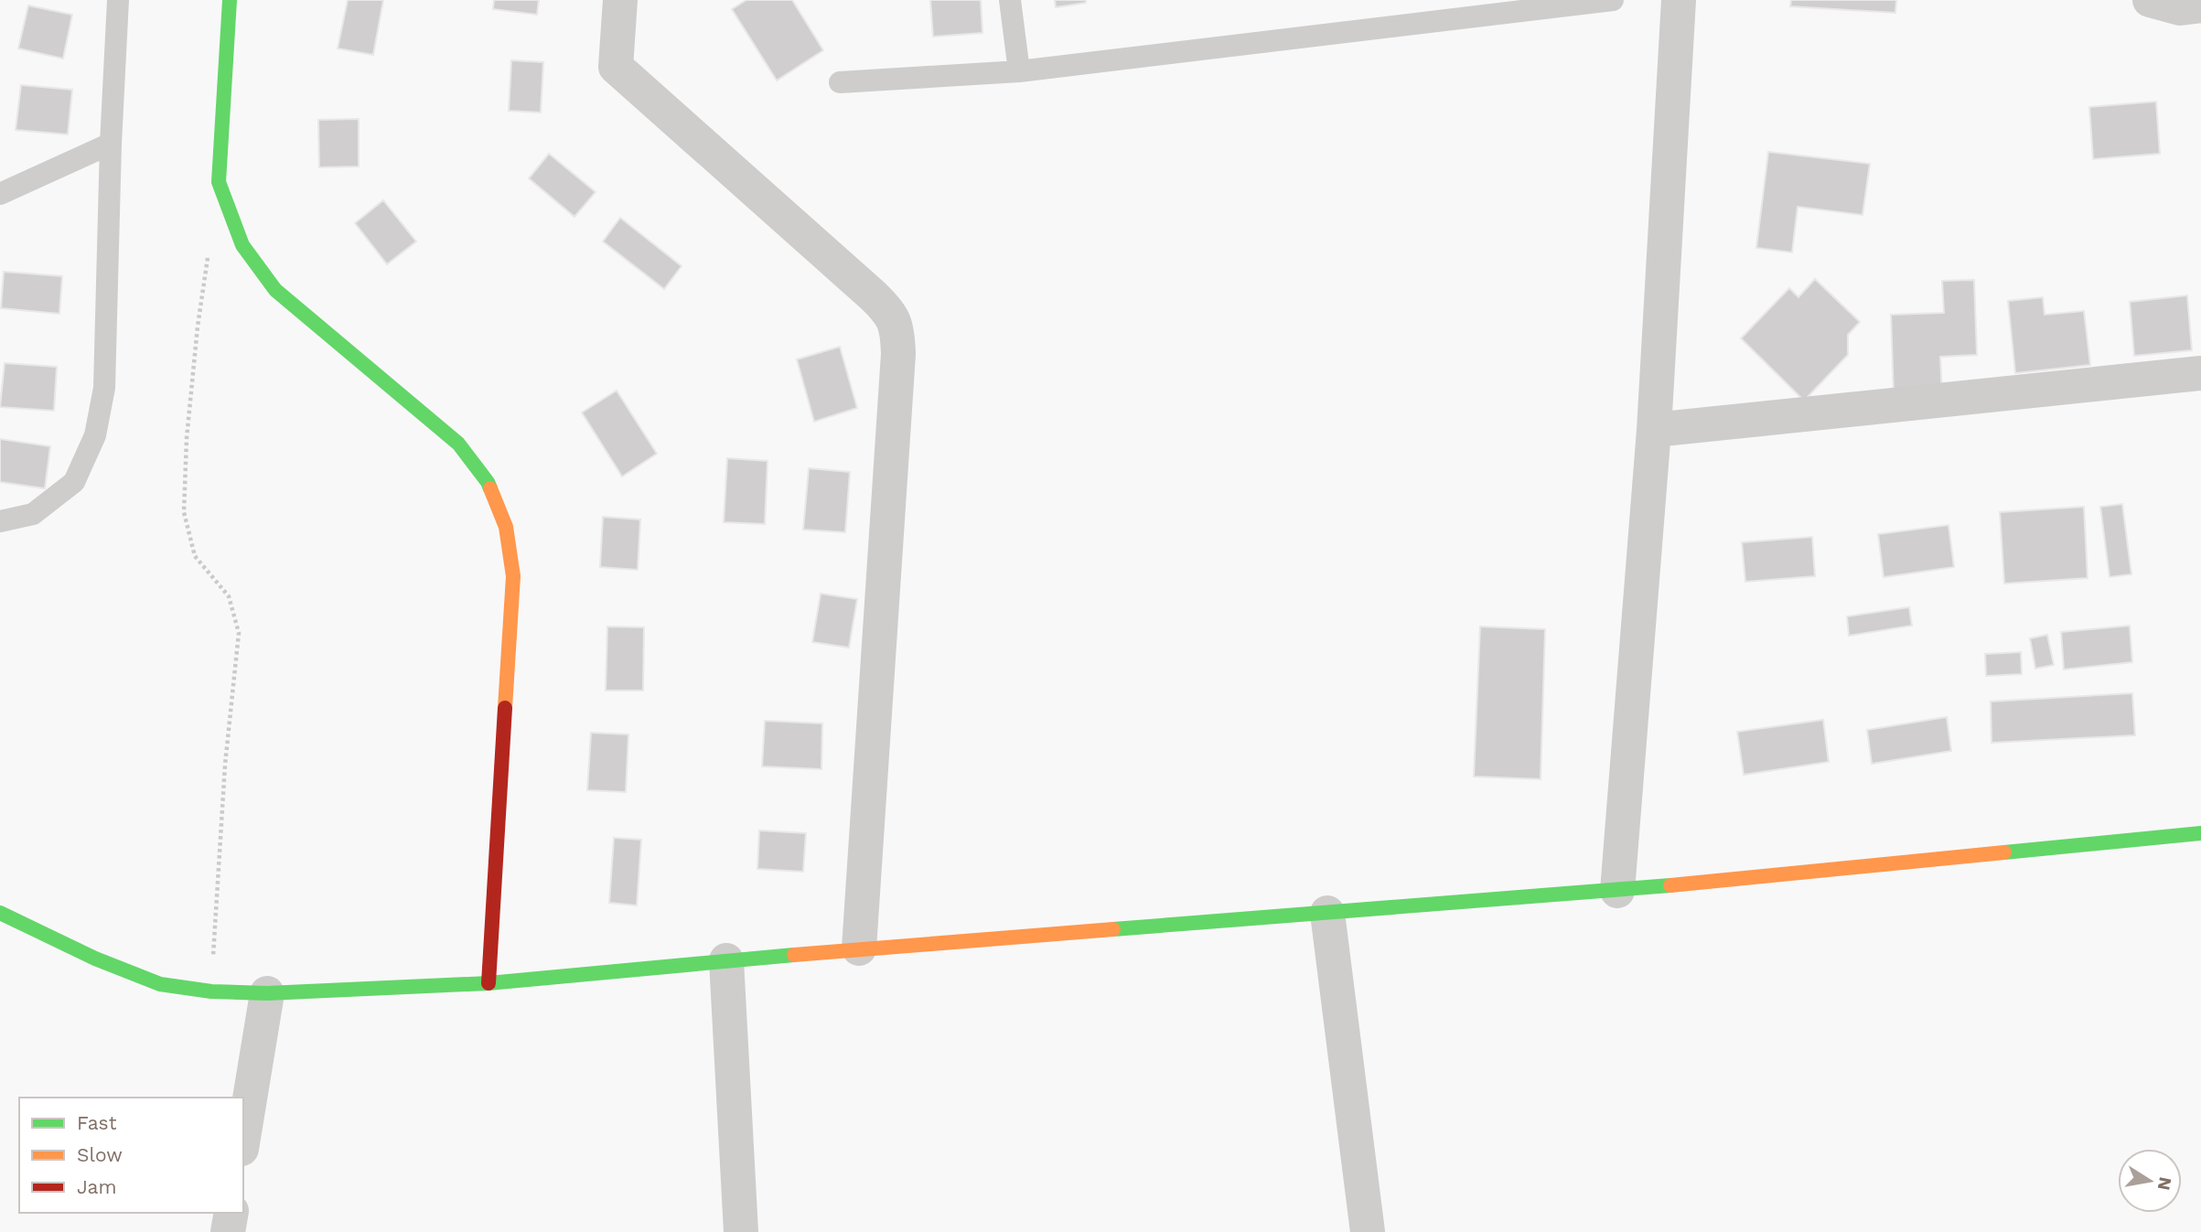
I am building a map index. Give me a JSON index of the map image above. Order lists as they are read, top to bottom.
{
  "legend": ["Fast", "Slow", "Jam"],
  "north": "right"
}
